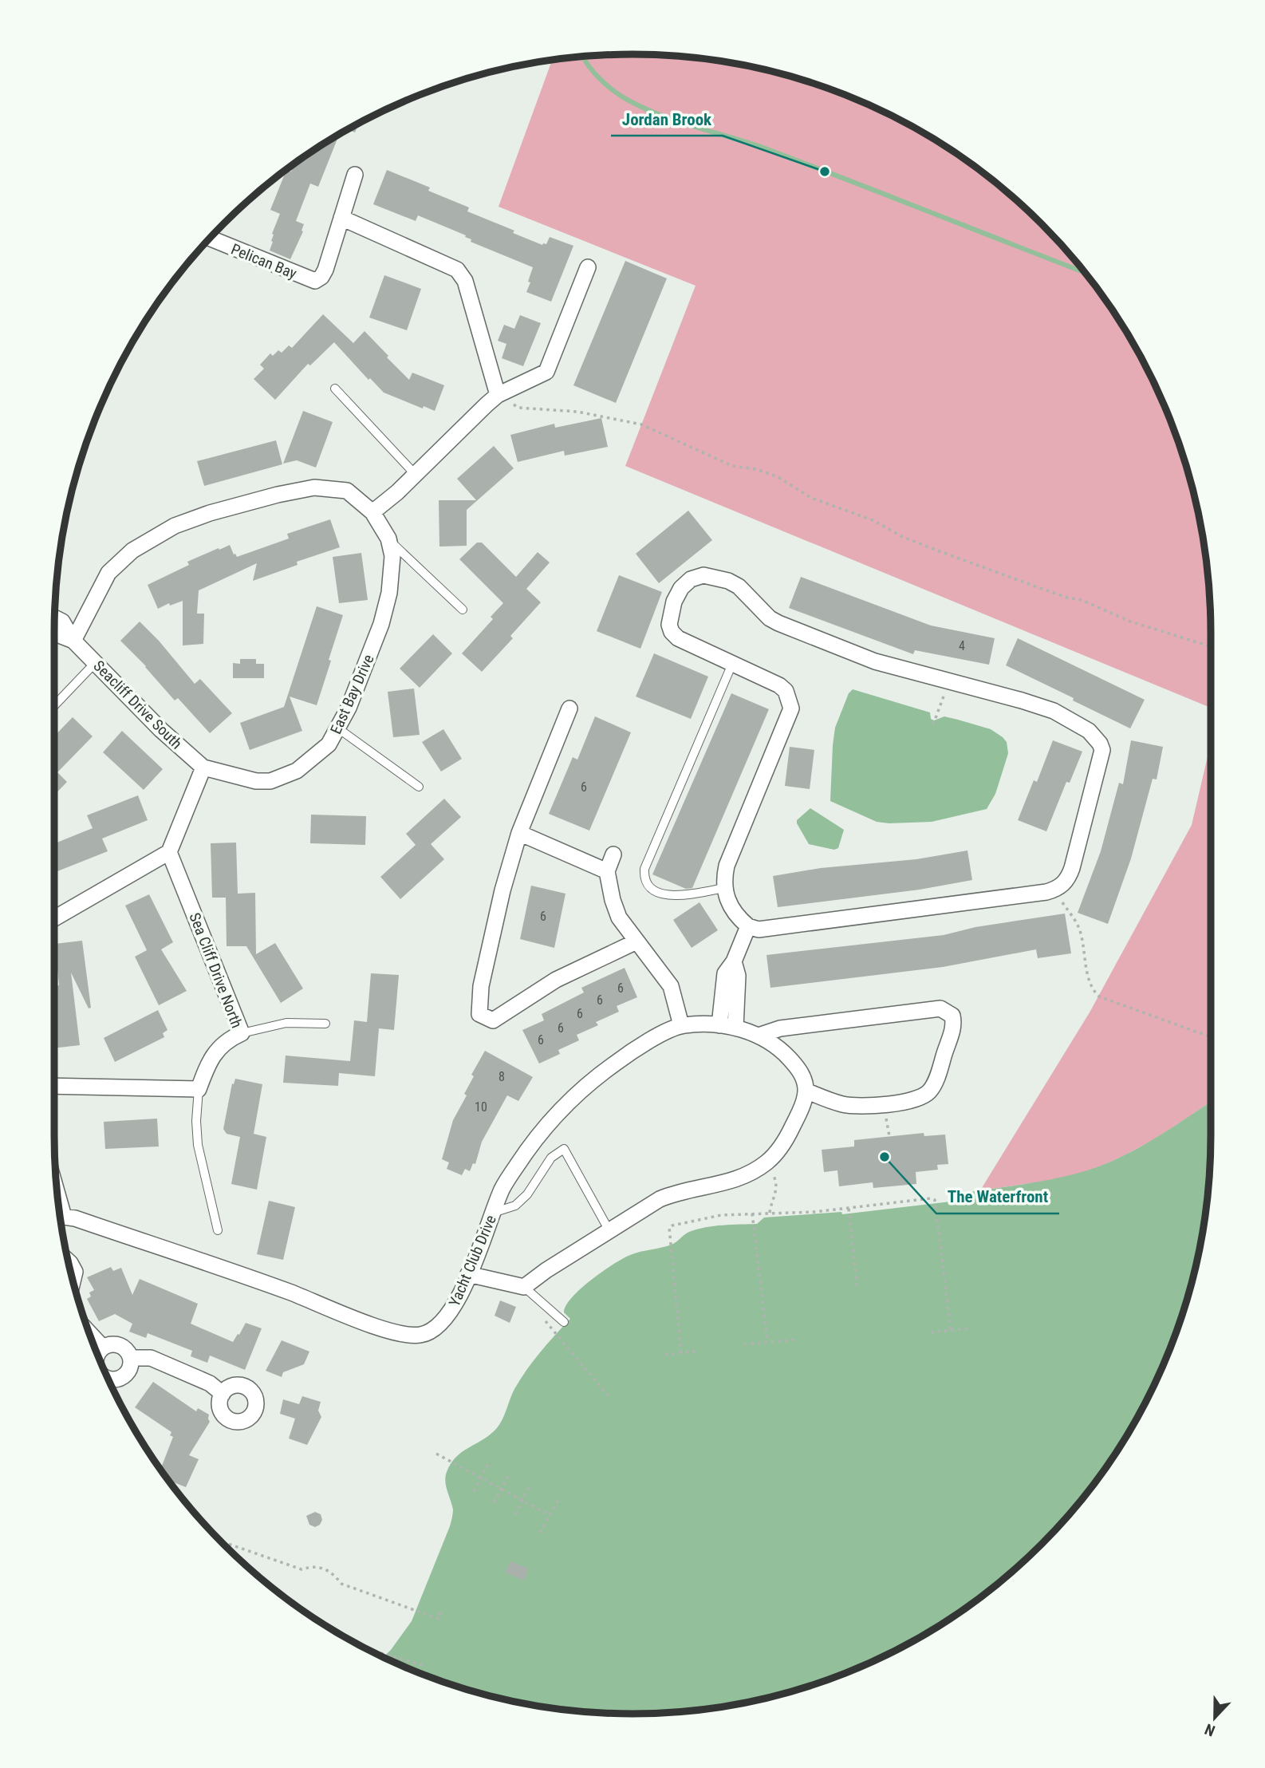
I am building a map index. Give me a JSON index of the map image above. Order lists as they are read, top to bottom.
{
  "streets": {
    "street": [
      "Pelican Bay",
      "East Bay Drive",
      "Seacliff Drive South",
      "Sea Cliff Drive North",
      "Yacht Club Drive"
    ]
  },
  "crossings": [
    ["East Bay Drive", "Seacliff Drive South"]
  ],
  "places": ["Jordan Brook", "The Waterfront"],
  "house_numbers": [
    "4",
    "6",
    "6",
    "6",
    "6",
    "6",
    "6",
    "6",
    "8",
    "10"
  ],
  "north": "bottom"
}
